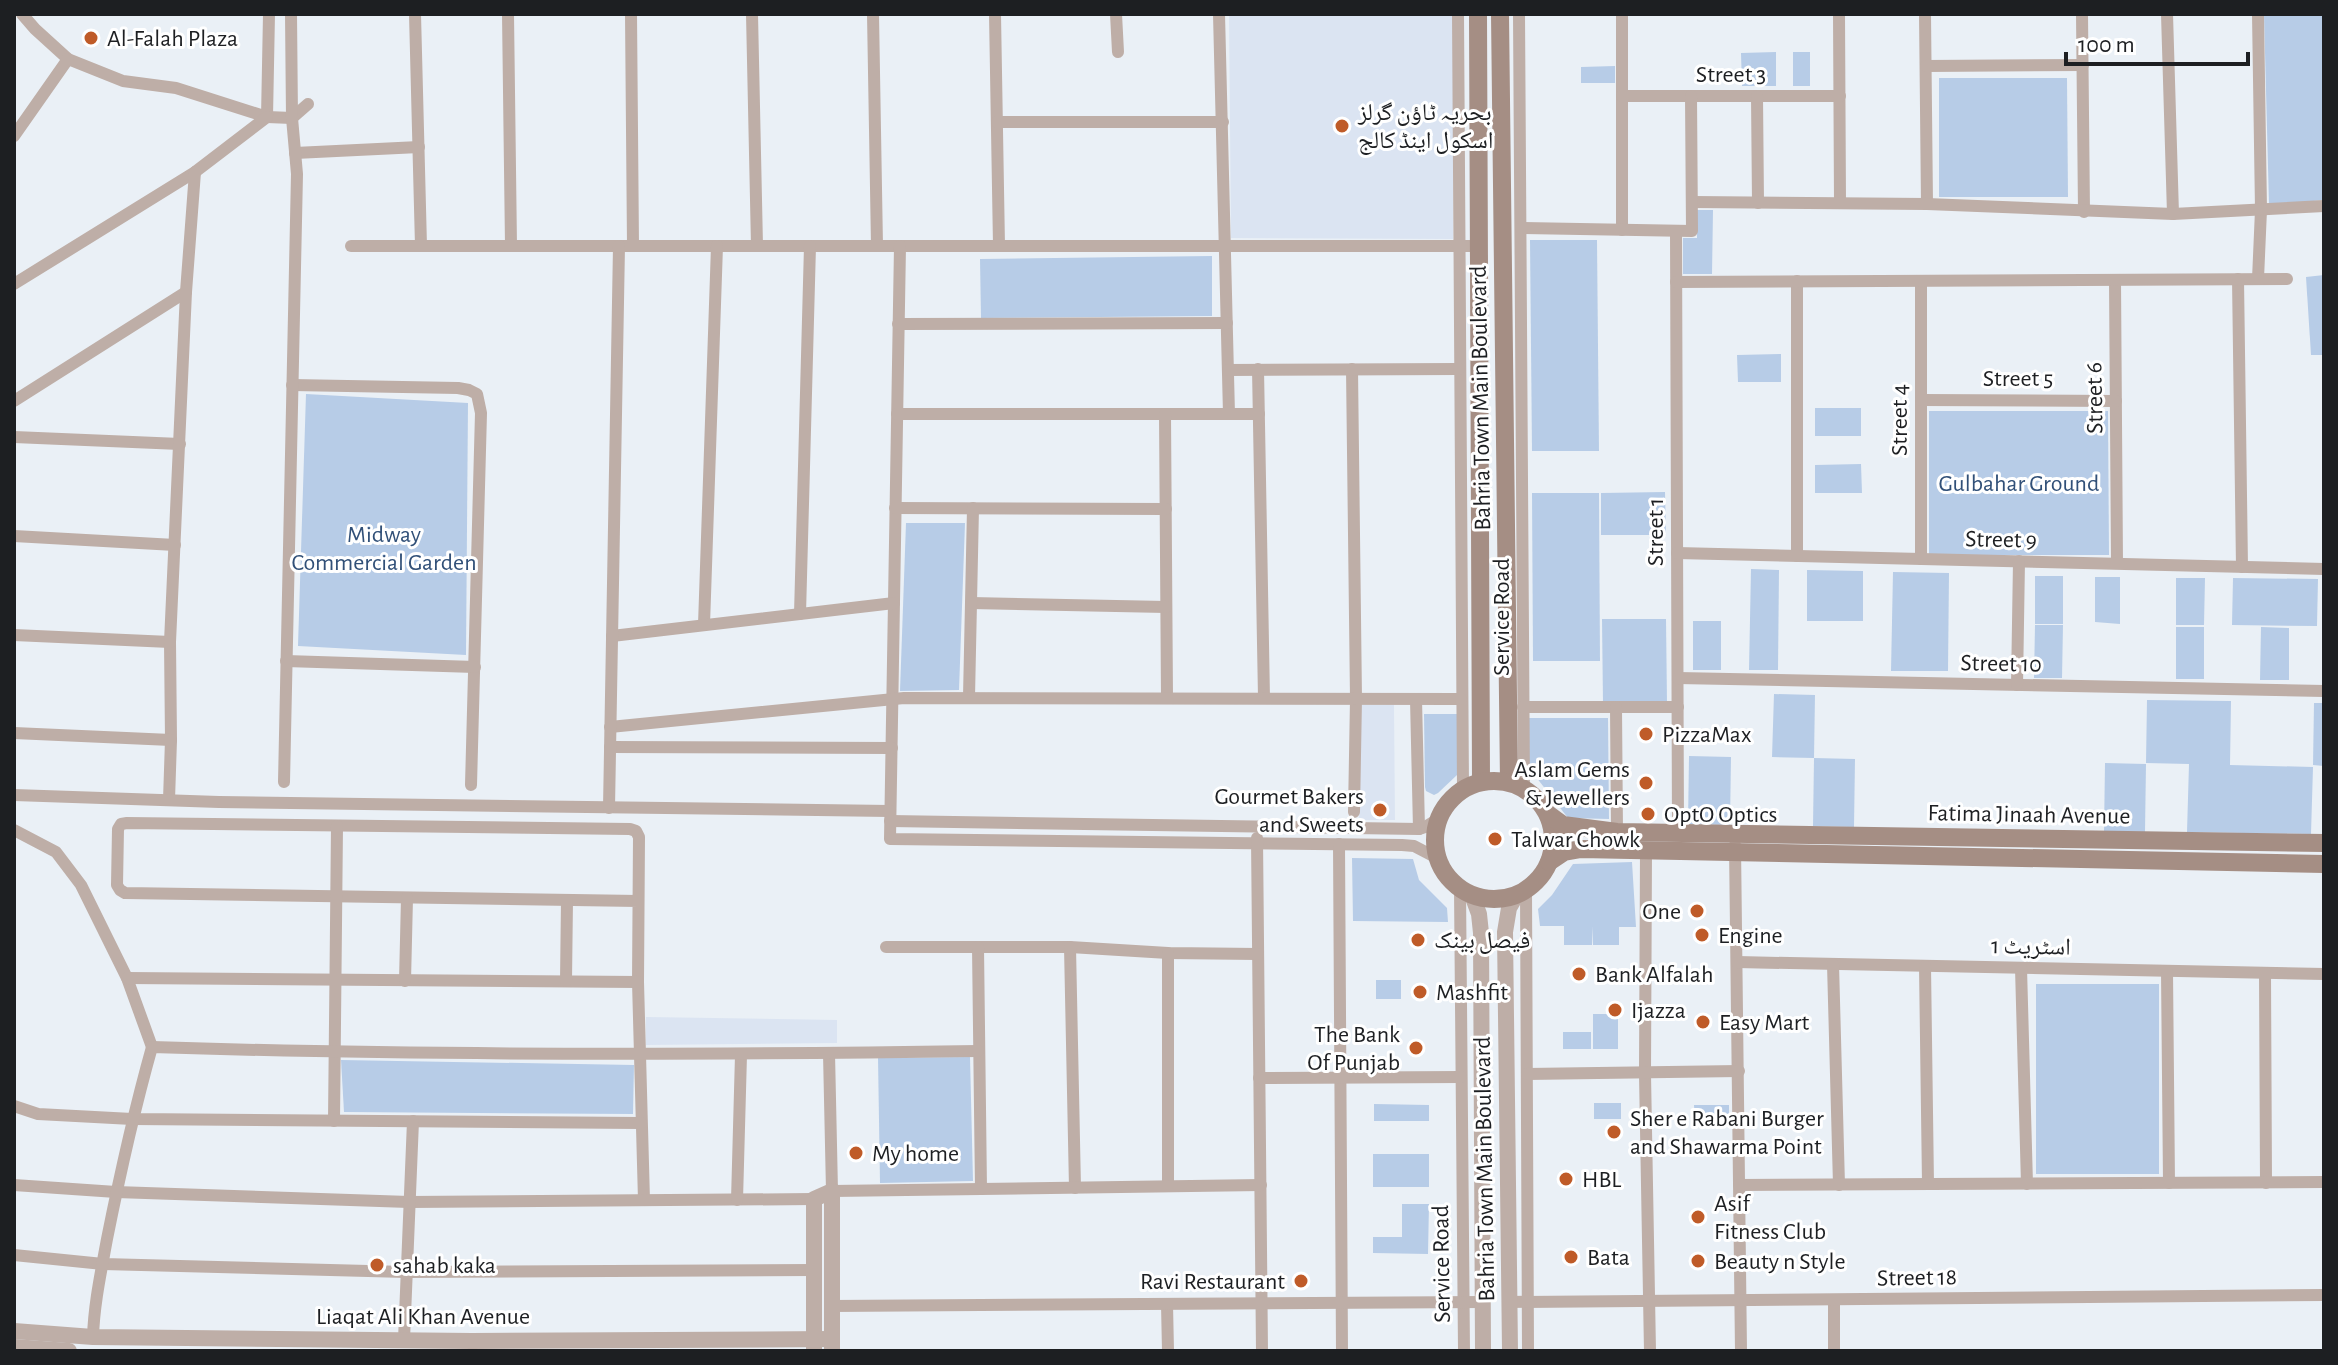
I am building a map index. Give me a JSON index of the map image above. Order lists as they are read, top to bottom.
{
  "streets": {
    "main road": ["Bahria Town Main Boulevard", "Fatima Jinaah Avenue"],
    "street": [
      "Street 3",
      "Street 5",
      "Street 6",
      "Street 4",
      "Street 1",
      "Street 9",
      "Service Road",
      "Street 10",
      "اسٹریٹ 1",
      "Street 18",
      "Liaqat Ali Khan Avenue"
    ]
  },
  "crossings": [
    ["Street 5", "Street 6"],
    ["Street 5", "Street 4"],
    ["Bahria Town Main Boulevard", "Service Road"],
    ["Bahria Town Main Boulevard", "Fatima Jinaah Avenue"],
    ["Bahria Town Main Boulevard", "Street 18"],
    ["Street 6", "Street 9"],
    ["Street 4", "Street 9"],
    ["Street 1", "Street 9"],
    ["Street 1", "Street 10"],
    ["Street 1", "Fatima Jinaah Avenue"],
    ["Service Road", "Fatima Jinaah Avenue"]
  ],
  "parks": ["Gulbahar Ground", "Midway Commercial Garden"],
  "places": [
    "Al-Falah Plaza",
    "بحریہ ٹاؤن گرلز اسکول اینڈ کالج",
    "PizzaMax",
    "Aslam Gems & Jewellers",
    "Gourmet Bakers and Sweets",
    "OptO Optics",
    "Talwar Chowk",
    "One",
    "Engine",
    "فیصل بینک",
    "Bank Alfalah",
    "Mashfit",
    "Ijazza",
    "Easy Mart",
    "The Bank Of Punjab",
    "Sher e Rabani Burger and Shawarma Point",
    "My home",
    "HBL",
    "Asif Fitness Club",
    "Bata",
    "Beauty n Style",
    "sahab kaka",
    "Ravi Restaurant"
  ],
  "scale_bar": "100 m"
}
